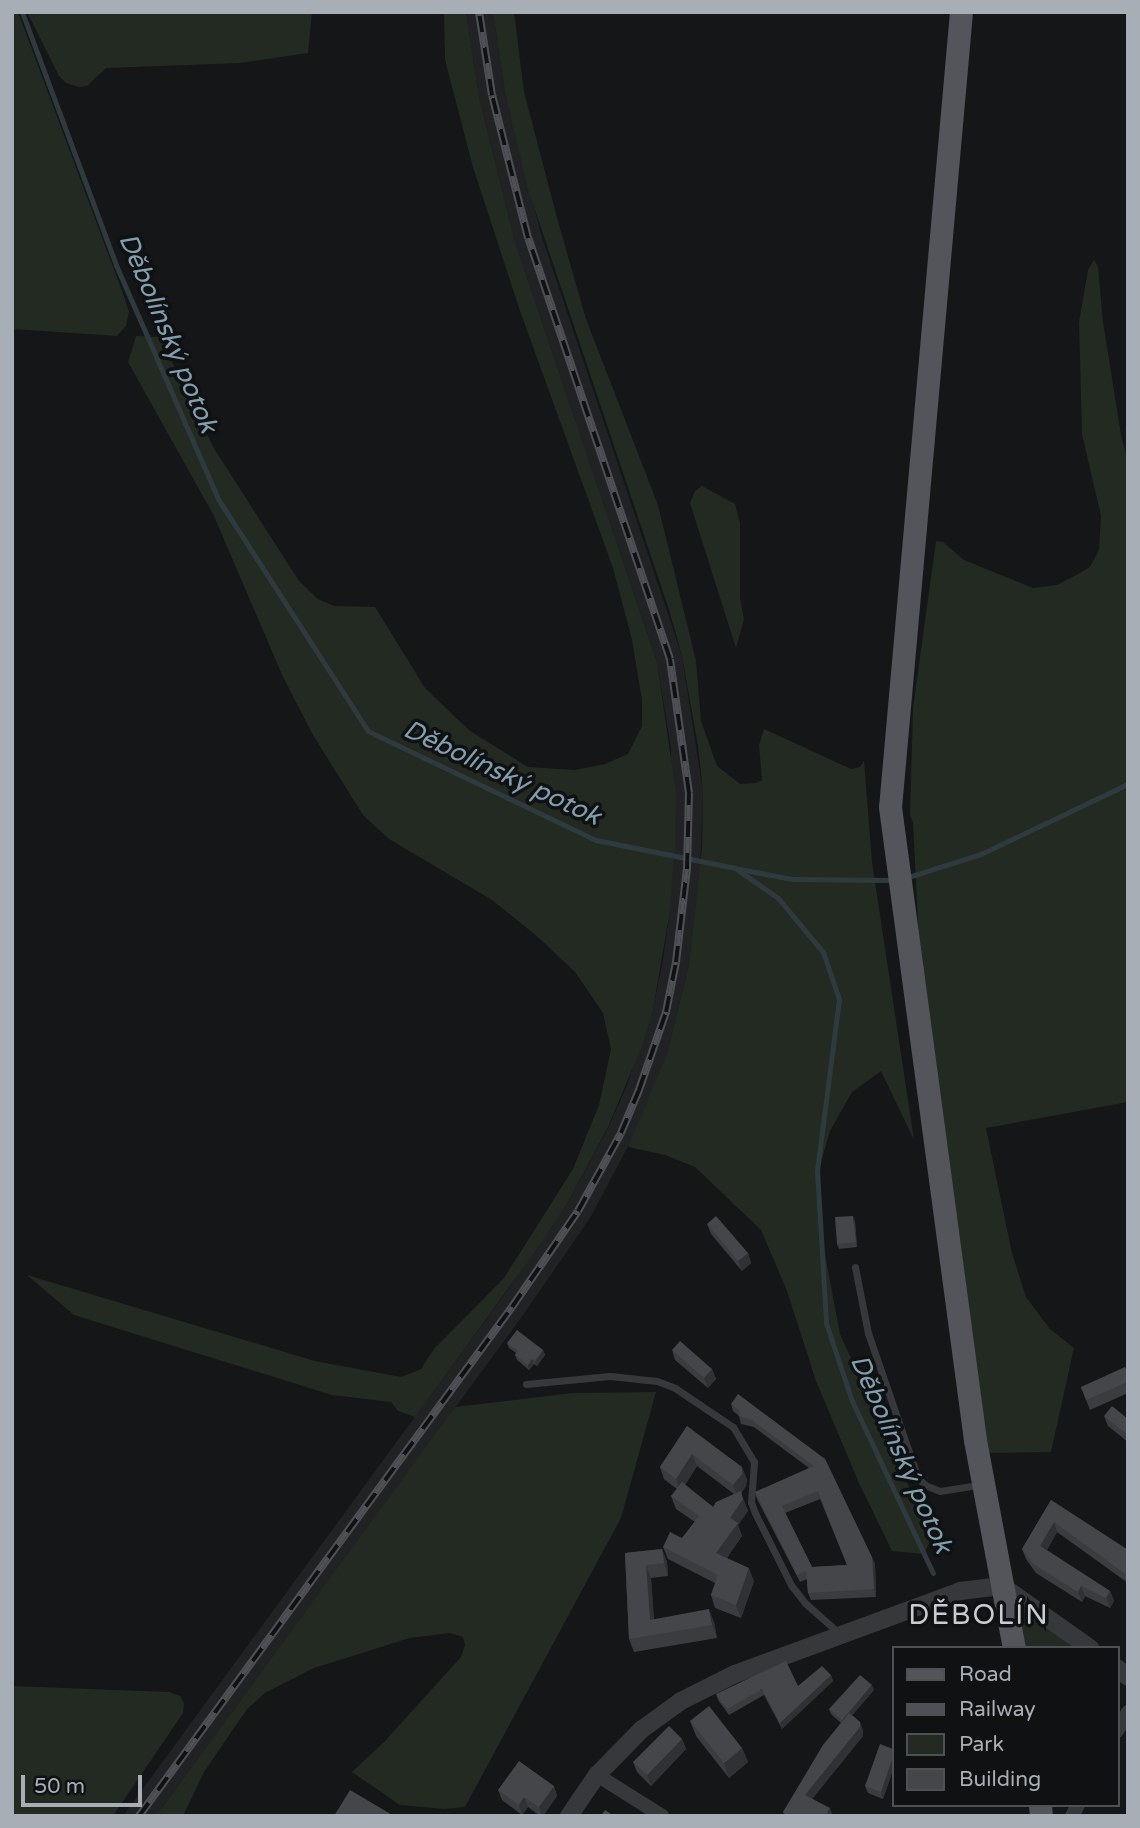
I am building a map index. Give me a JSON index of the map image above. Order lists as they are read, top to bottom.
{
  "districts": ["DĚBOLÍN"],
  "water": ["Děbolínský potok"],
  "legend": [
    "Road",
    "Railway",
    "Park",
    "Building"
  ],
  "scale_bar": "50 m"
}
